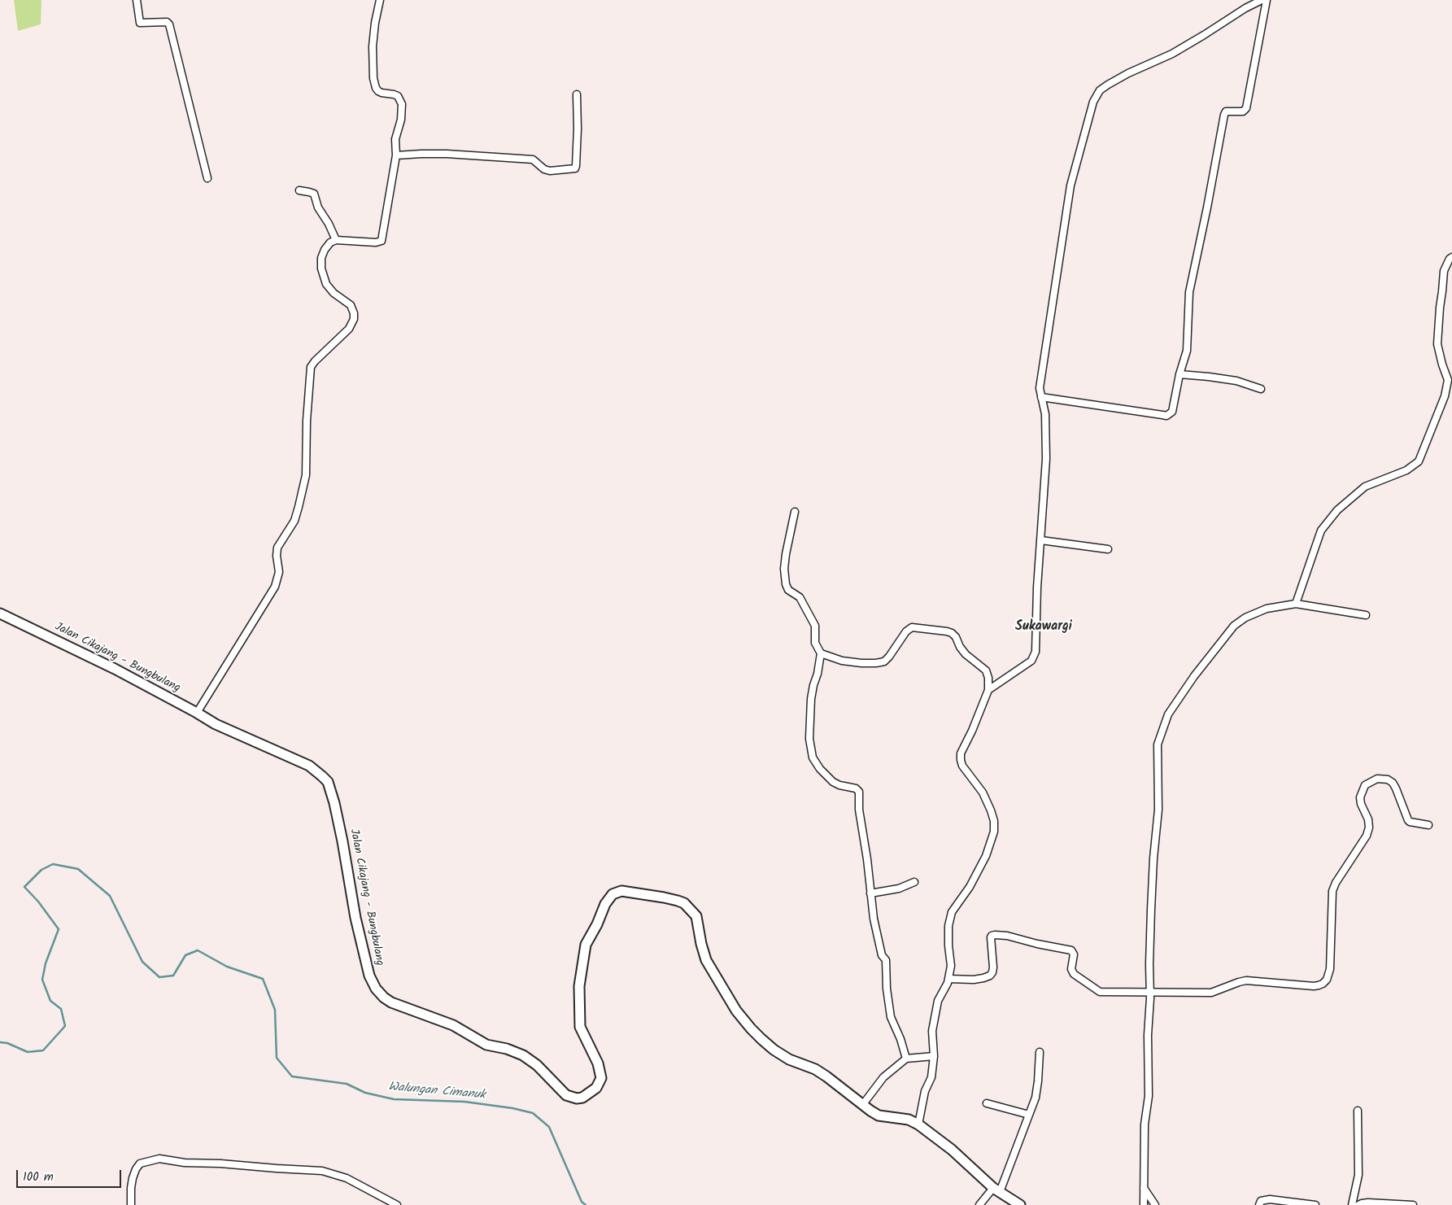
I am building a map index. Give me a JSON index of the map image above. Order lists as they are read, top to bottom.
{
  "streets": {
    "main road": ["Jalan Cikajang - Bungbulang"]
  },
  "districts": ["Sukawargi"],
  "water": ["Walungan Cimanuk"],
  "scale_bar": "100 m"
}
